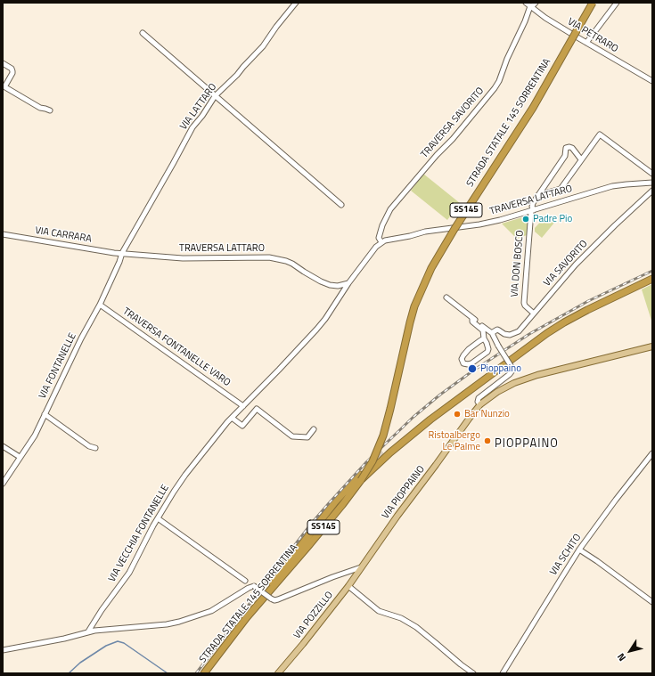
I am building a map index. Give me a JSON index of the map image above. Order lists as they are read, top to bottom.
{
  "streets": {
    "highway": ["STRADA STATALE 145 SORRENTINA", "SS145"],
    "main road": ["VIA PIOPPAINO", "VIA POZZILLO"],
    "street": [
      "VIA PETRARO",
      "VIA LATTARO",
      "TRAVERSA SAVORITO",
      "TRAVERSA LATTARO",
      "VIA CARRARA",
      "VIA DON BOSCO",
      "VIA SAVORITO",
      "TRAVERSA FONTANELLE VARO",
      "VIA FONTANELLE",
      "VIA VECCHIA FONTANELLE",
      "VIA SCHITO"
    ]
  },
  "crossings": [
    ["VIA PETRARO", "TRAVERSA SAVORITO"],
    ["VIA LATTARO", "TRAVERSA LATTARO"],
    ["VIA LATTARO", "VIA CARRARA"],
    ["VIA LATTARO", "VIA FONTANELLE"],
    ["TRAVERSA SAVORITO", "TRAVERSA LATTARO"],
    ["TRAVERSA LATTARO", "VIA CARRARA"],
    ["TRAVERSA LATTARO", "VIA DON BOSCO"],
    ["TRAVERSA LATTARO", "VIA FONTANELLE"],
    ["TRAVERSA LATTARO", "VIA VECCHIA FONTANELLE"],
    ["VIA CARRARA", "VIA FONTANELLE"],
    ["VIA DON BOSCO", "VIA SAVORITO"],
    ["TRAVERSA FONTANELLE VARO", "VIA FONTANELLE"],
    ["TRAVERSA FONTANELLE VARO", "VIA VECCHIA FONTANELLE"],
    ["VIA PIOPPAINO", "VIA POZZILLO"]
  ],
  "districts": ["PIOPPAINO"],
  "places": [
    "Padre Pio",
    "Pioppaino",
    "Bar Nunzio",
    "Ristoalbergo Le Palme"
  ],
  "north": "bottom left"
}
